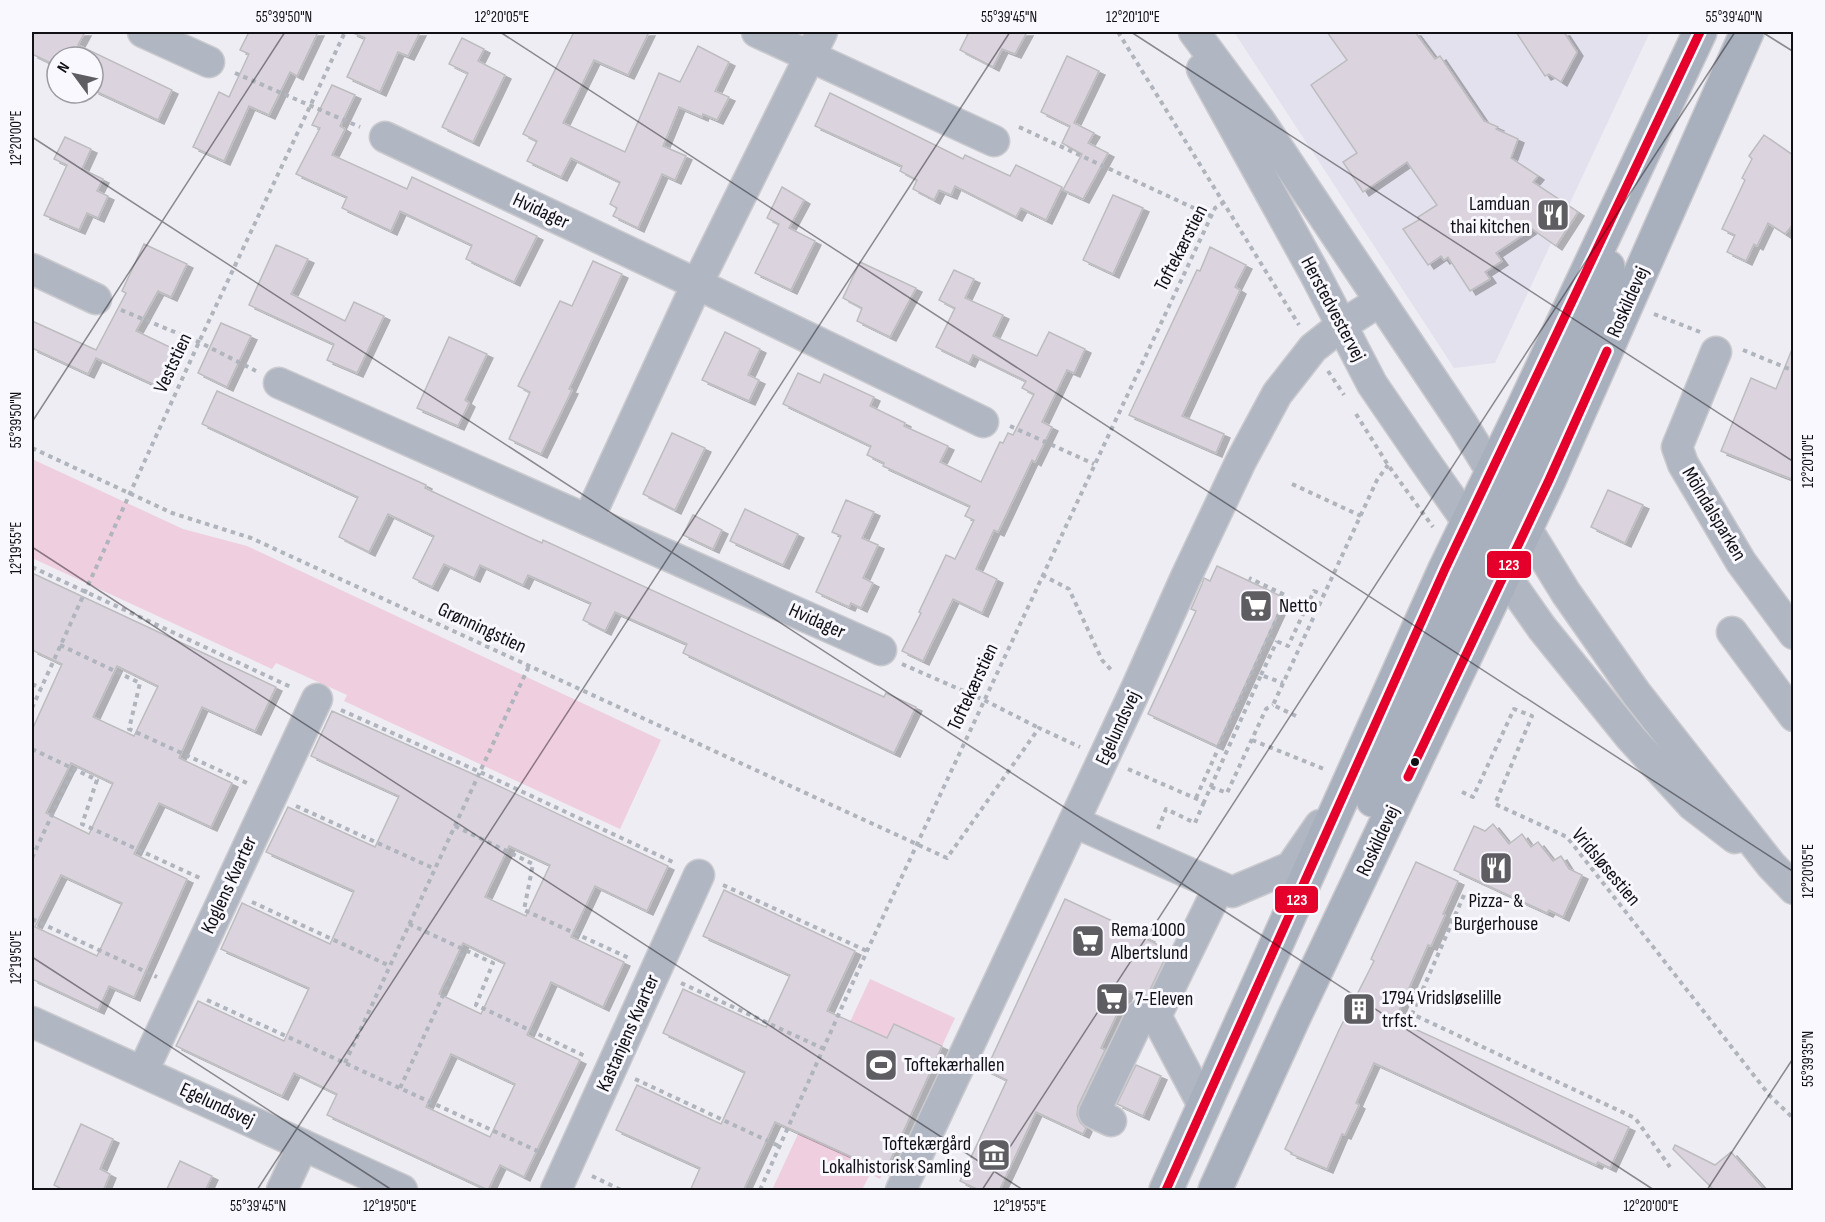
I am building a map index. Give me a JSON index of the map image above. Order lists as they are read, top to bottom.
{
  "streets": {
    "main road": ["Roskildevej"],
    "street": [
      "Hvidager",
      "Herstedvestervej",
      "Mölndalsparken",
      "Egelundsvej",
      "Koglens Kvarter",
      "Kastanjens Kvarter"
    ],
    "path": [
      "Toftekærstien",
      "Veststien",
      "Grønningstien",
      "Vridsløsestien"
    ]
  },
  "crossings": [
    ["Toftekærstien", "Grønningstien"],
    ["Roskildevej", "Herstedvestervej"],
    ["Herstedvestervej", "Egelundsvej"],
    ["Veststien", "Grønningstien"],
    ["Egelundsvej", "Koglens Kvarter"]
  ],
  "places": {
    "restaurant": ["Lamduan thai kitchen", "Pizza- & Burgerhouse"],
    "supermarket": ["Netto", "Rema 1000 Albertslund", "7-Eleven"],
    "building": ["1794 Vridsløselille trfst."],
    "sports": ["Toftekærhallen"],
    "museum": ["Toftekærgård Lokalhistorisk Samling"]
  },
  "lines": ["transit line 123"],
  "north": "top left",
  "coordinates": [
    "55°39'50\"N",
    "12°20'05\"E",
    "55°39'45\"N",
    "12°20'10\"E",
    "55°39'40\"N",
    "12°20'00\"E",
    "12°19'55\"E",
    "12°19'50\"E",
    "55°39'35\"N"
  ]
}
